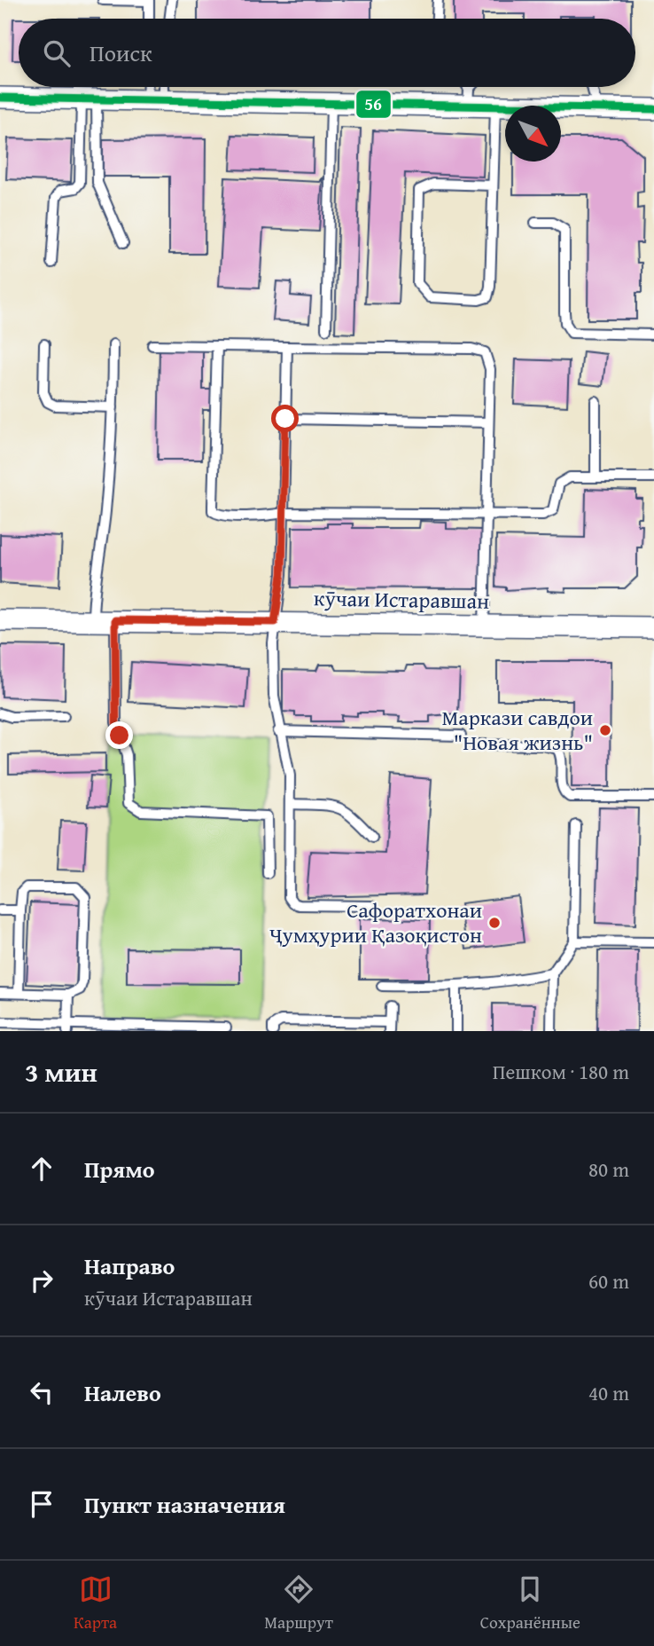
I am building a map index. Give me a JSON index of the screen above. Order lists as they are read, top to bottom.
{
  "streets": {
    "street": ["кӯчаи Истаравшан"]
  },
  "places": ["Маркази савдои \"Новая жизнь\"", "Сафоратхонаи Ҷумҳурии Қазоқистон"],
  "lines": ["transit line 56"],
  "north": "bottom right",
  "page": {
    "search": "Поиск",
    "heading": ["3 мин", "Пешком · 180 m"],
    "list": [
      ["Прямо", "80 m"],
      ["Направо", "кӯчаи Истаравшан", "60 m"],
      ["Налево", "40 m"],
      "Пункт назначения"
    ],
    "nav": ["Карта", "Маршрут", "Сохранённые"]
  }
}
